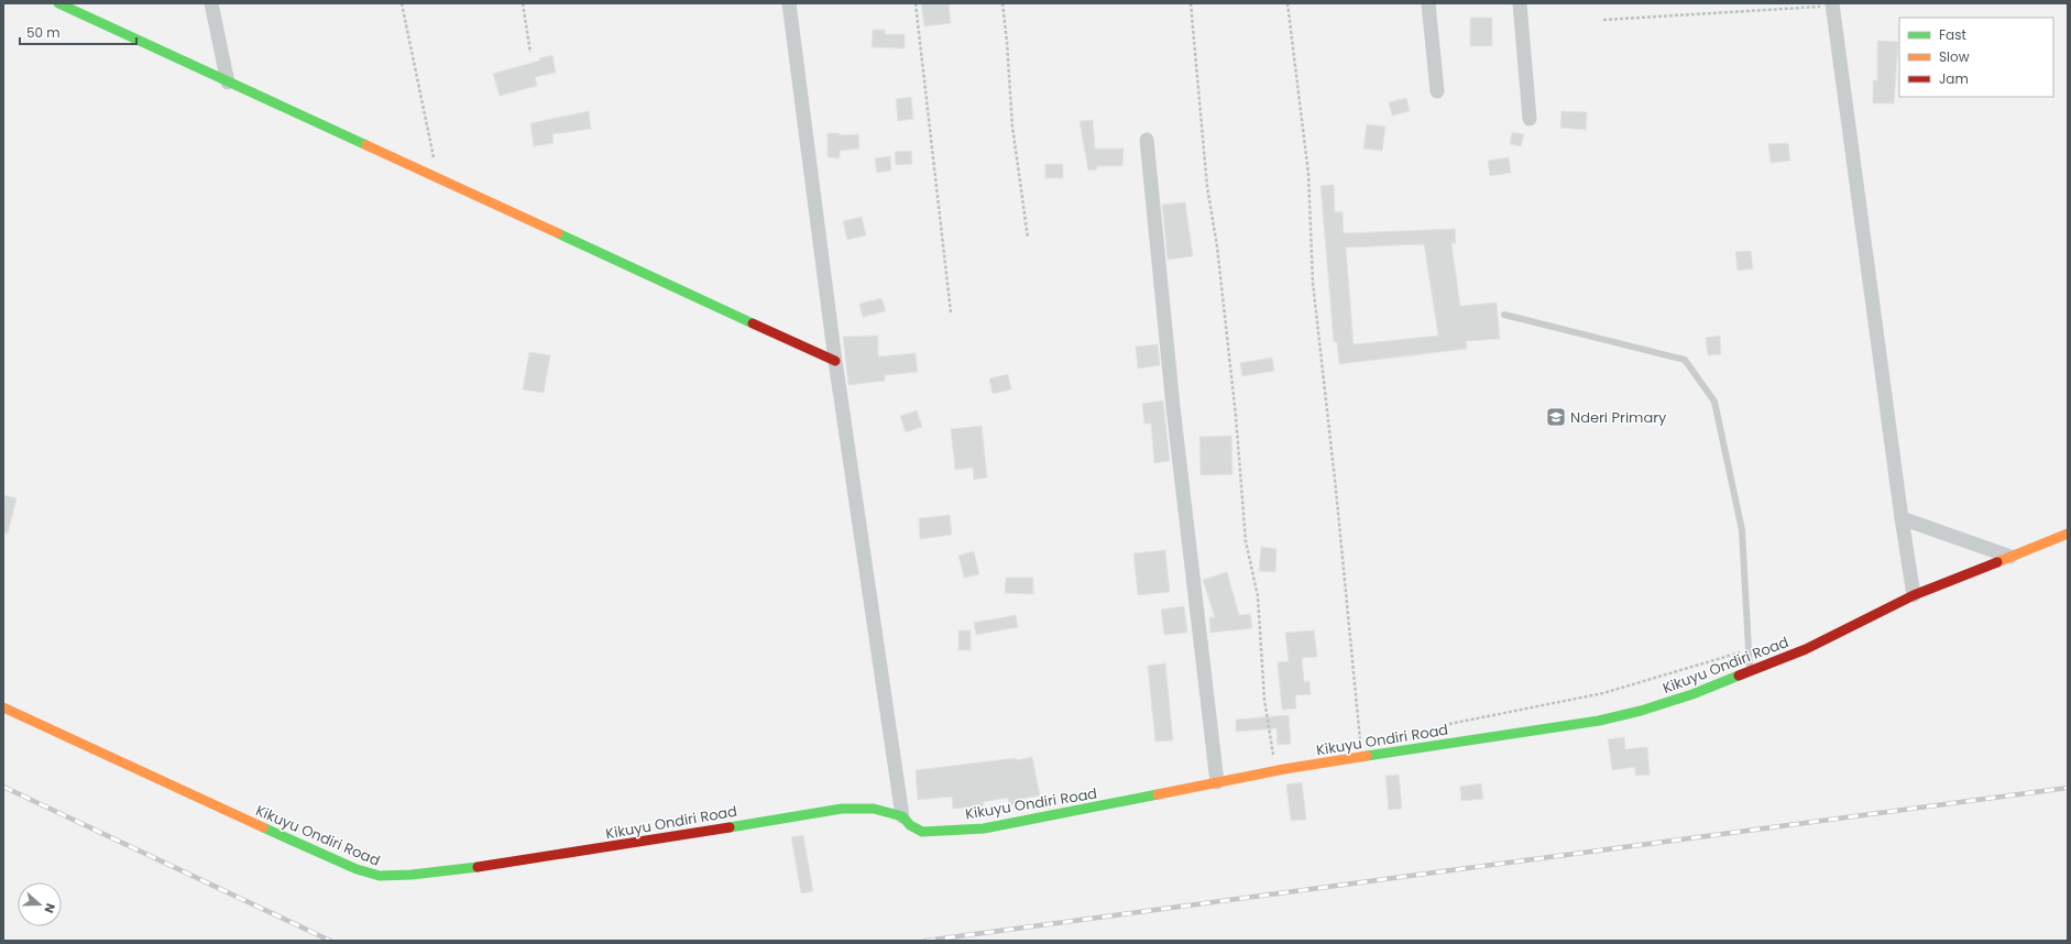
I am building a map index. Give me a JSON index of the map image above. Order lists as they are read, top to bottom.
{
  "streets": {
    "street": ["Kikuyu Ondiri Road"]
  },
  "places": {
    "school or university": ["Nderi Primary"]
  },
  "legend": ["Fast", "Slow", "Jam"],
  "scale_bar": "50 m",
  "north": "right"
}
